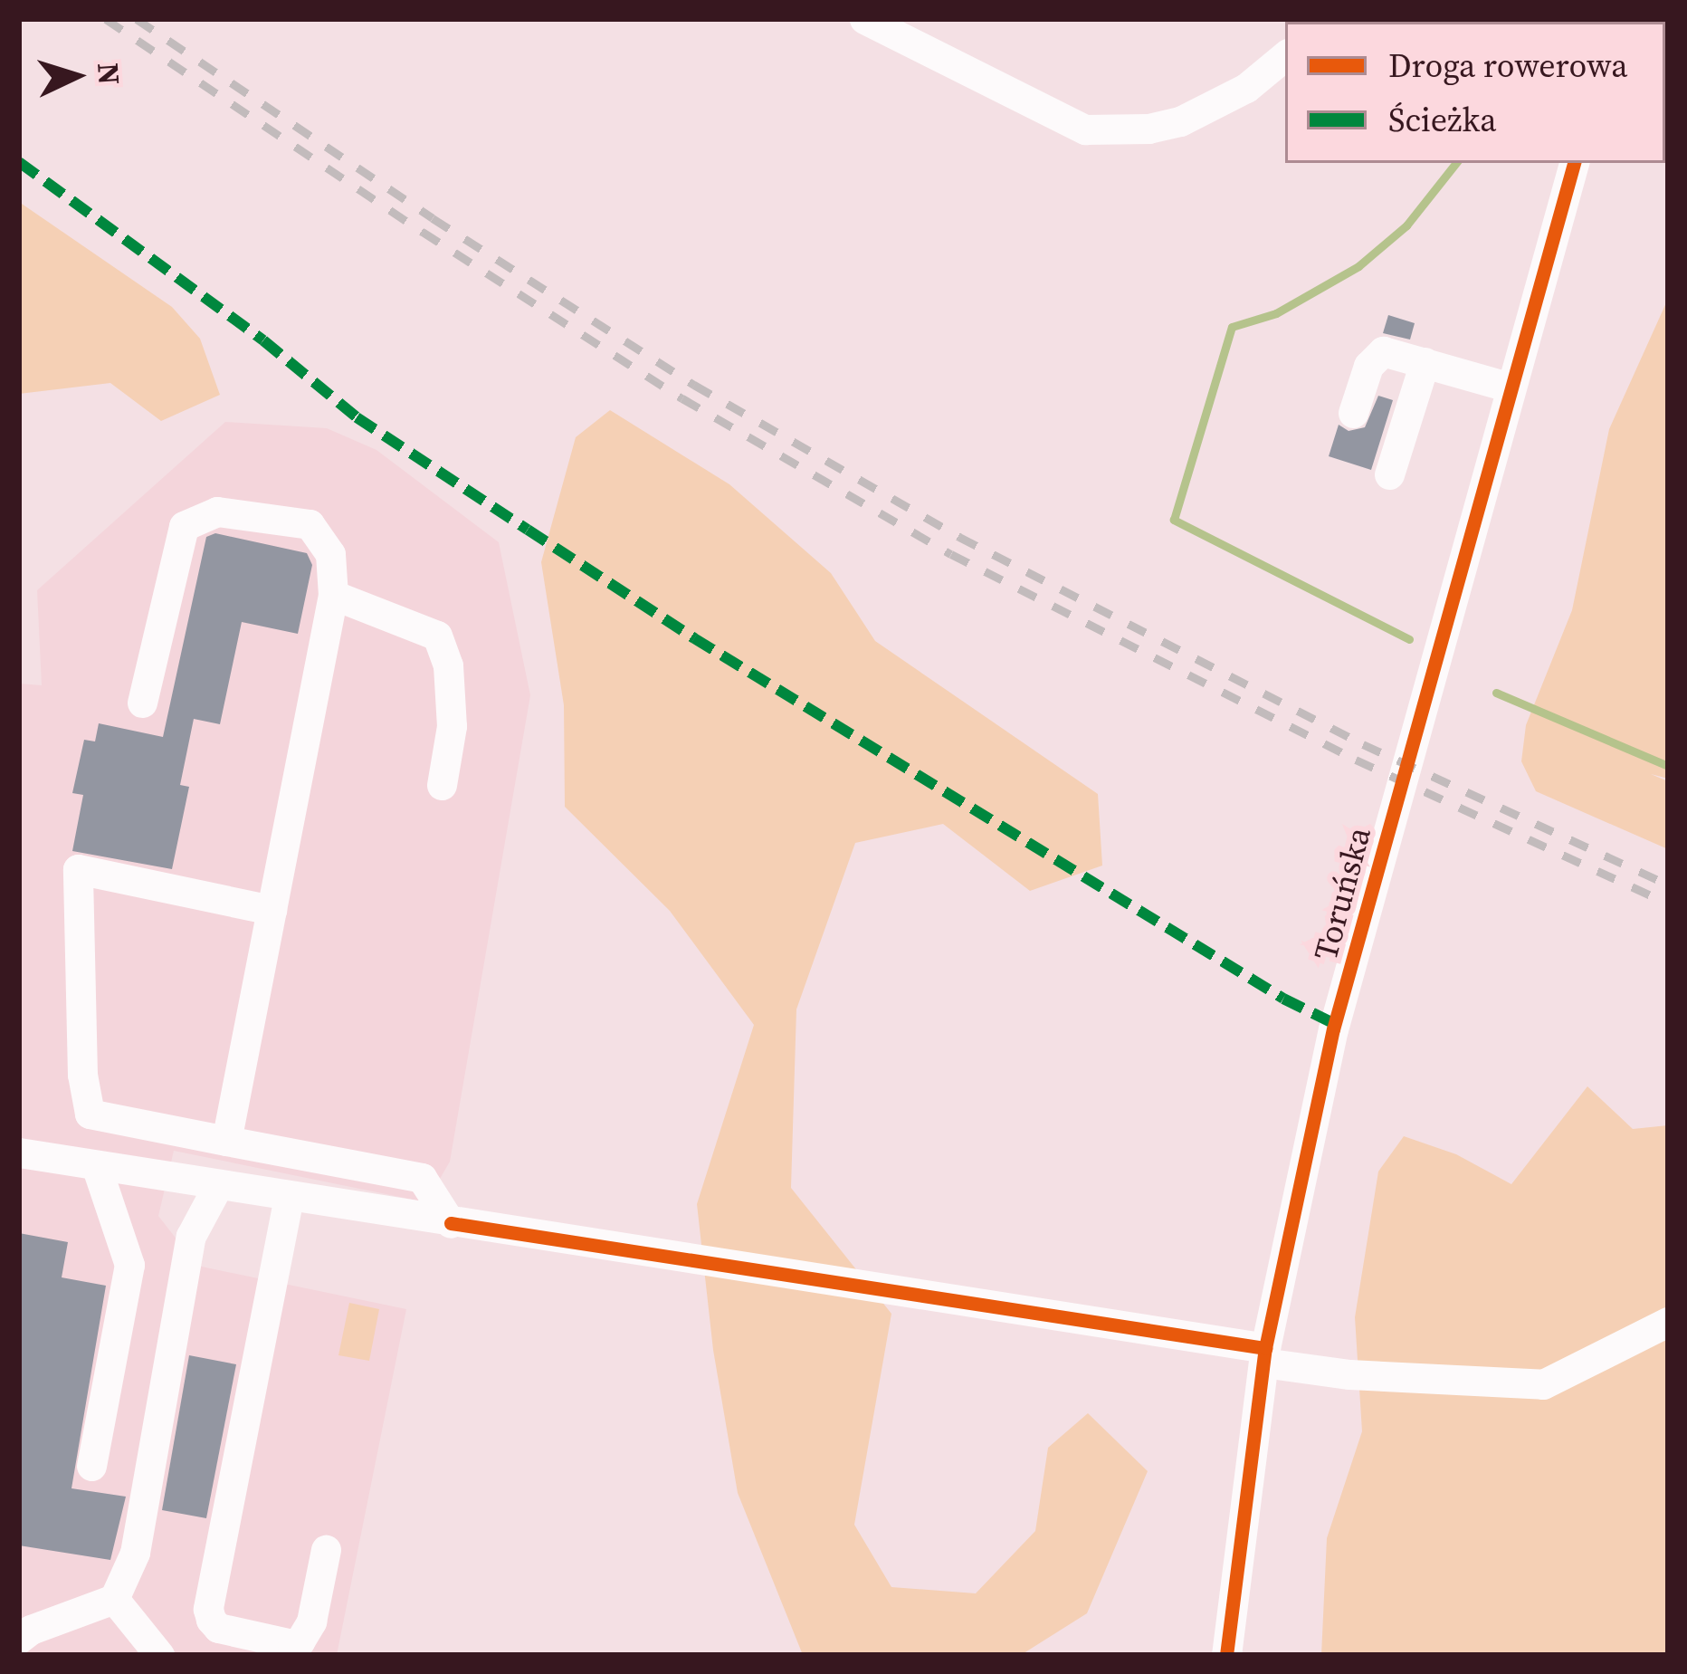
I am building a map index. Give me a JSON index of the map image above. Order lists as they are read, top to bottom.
{
  "streets": {
    "street": ["Toruńska"]
  },
  "legend": ["Droga rowerowa", "Ścieżka"],
  "north": "right"
}
